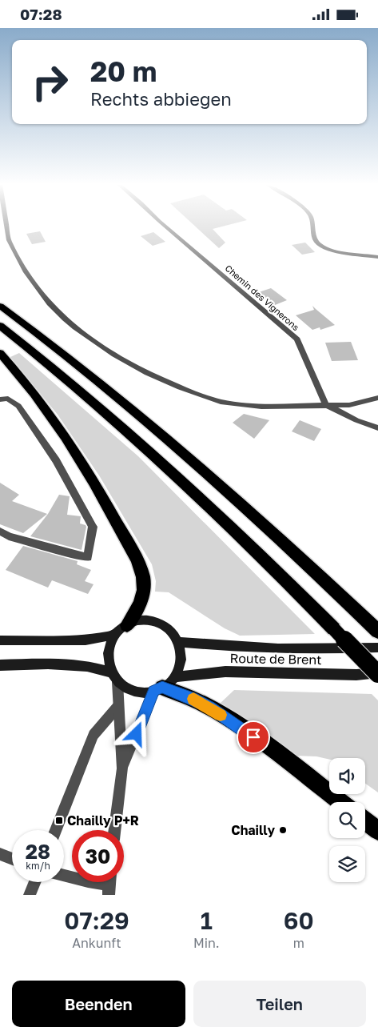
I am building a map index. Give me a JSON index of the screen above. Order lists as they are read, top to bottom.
{
  "streets": {
    "main road": ["Route de Brent"],
    "street": ["Chemin des Vignerons"]
  },
  "places": {
    "transit": ["Chailly P+R"],
    "other": ["Chailly"]
  },
  "page": {
    "status": "07:28",
    "turn": ["20 m", "Rechts abbiegen"],
    "speed": "28 km/h",
    "limit": "30",
    "eta": [
      "07:29",
      "Ankunft",
      "1",
      "Min.",
      "60",
      "m"
    ],
    "buttons": ["Beenden", "Teilen"]
  }
}
